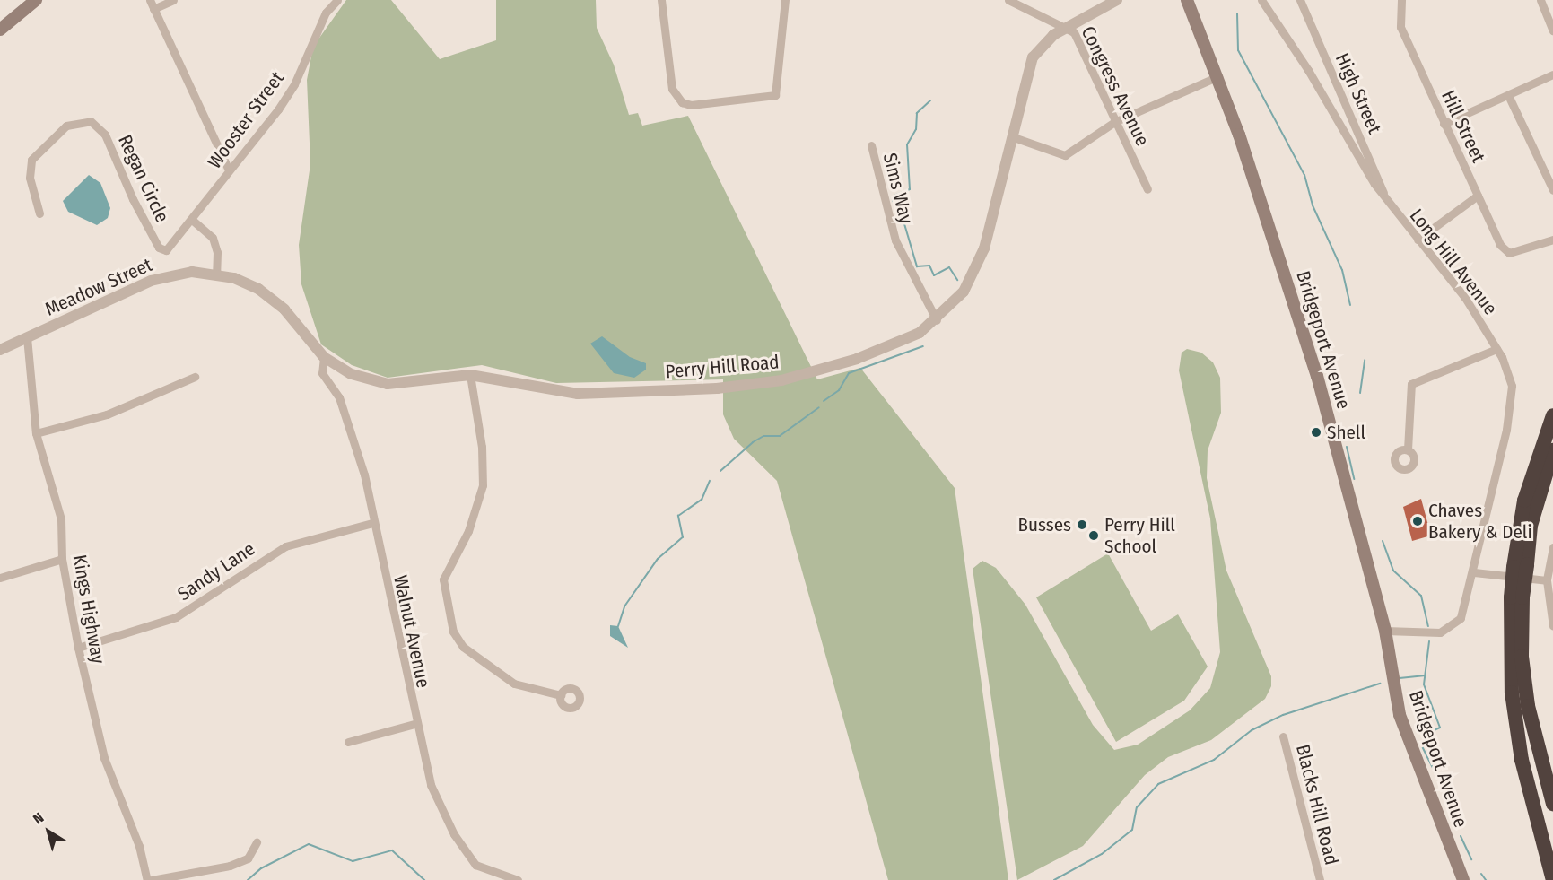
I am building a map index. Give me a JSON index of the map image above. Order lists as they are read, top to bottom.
{
  "streets": {
    "main road": ["Bridgeport Avenue"],
    "street": [
      "Congress Avenue",
      "High Street",
      "Wooster Street",
      "Hill Street",
      "Regan Circle",
      "Sims Way",
      "Long Hill Avenue",
      "Meadow Street",
      "Perry Hill Road",
      "Sandy Lane",
      "Kings Highway",
      "Walnut Avenue",
      "Blacks Hill Road"
    ]
  },
  "crossings": [
    ["Congress Avenue", "Perry Hill Road"],
    ["High Street", "Long Hill Avenue"],
    ["Wooster Street", "Regan Circle"],
    ["Sims Way", "Perry Hill Road"],
    ["Long Hill Avenue", "Bridgeport Avenue"],
    ["Meadow Street", "Perry Hill Road"],
    ["Meadow Street", "Kings Highway"],
    ["Perry Hill Road", "Walnut Avenue"],
    ["Sandy Lane", "Kings Highway"],
    ["Sandy Lane", "Walnut Avenue"]
  ],
  "places": [
    "Shell",
    "Chaves Bakery & Deli",
    "Busses",
    "Perry Hill School"
  ],
  "north": "top left"
}
